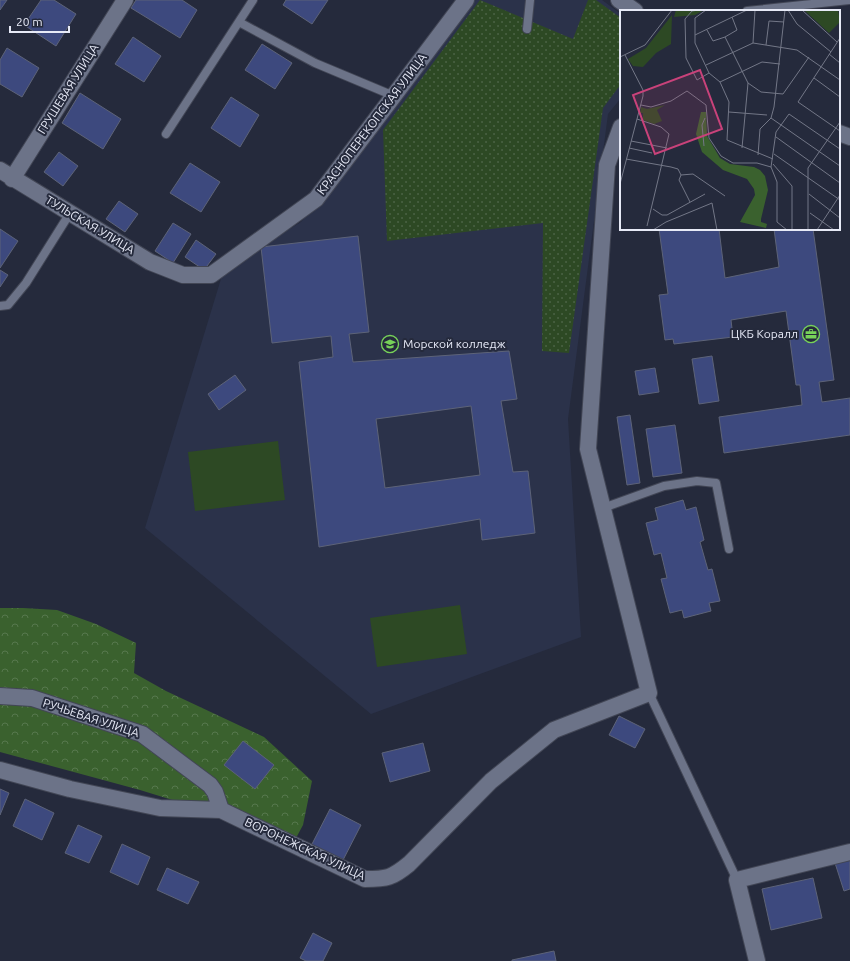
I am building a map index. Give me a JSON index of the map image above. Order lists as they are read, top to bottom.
{
  "streets": {
    "street": [
      "ГРУШЕВАЯ УЛИЦА",
      "КРАСНОПЕРЕКОПСКАЯ УЛИЦА",
      "ТУЛЬСКАЯ УЛИЦА",
      "РУЧЬЕВАЯ УЛИЦА",
      "ВОРОНЕЖСКАЯ УЛИЦА"
    ]
  },
  "crossings": [
    ["ГРУШЕВАЯ УЛИЦА", "ТУЛЬСКАЯ УЛИЦА"],
    ["КРАСНОПЕРЕКОПСКАЯ УЛИЦА", "ТУЛЬСКАЯ УЛИЦА"],
    ["РУЧЬЕВАЯ УЛИЦА", "ВОРОНЕЖСКАЯ УЛИЦА"]
  ],
  "places": {
    "office": ["ЦКБ Коралл"],
    "school or university": ["Морской колледж"]
  },
  "scale_bar": "20 m"
}
